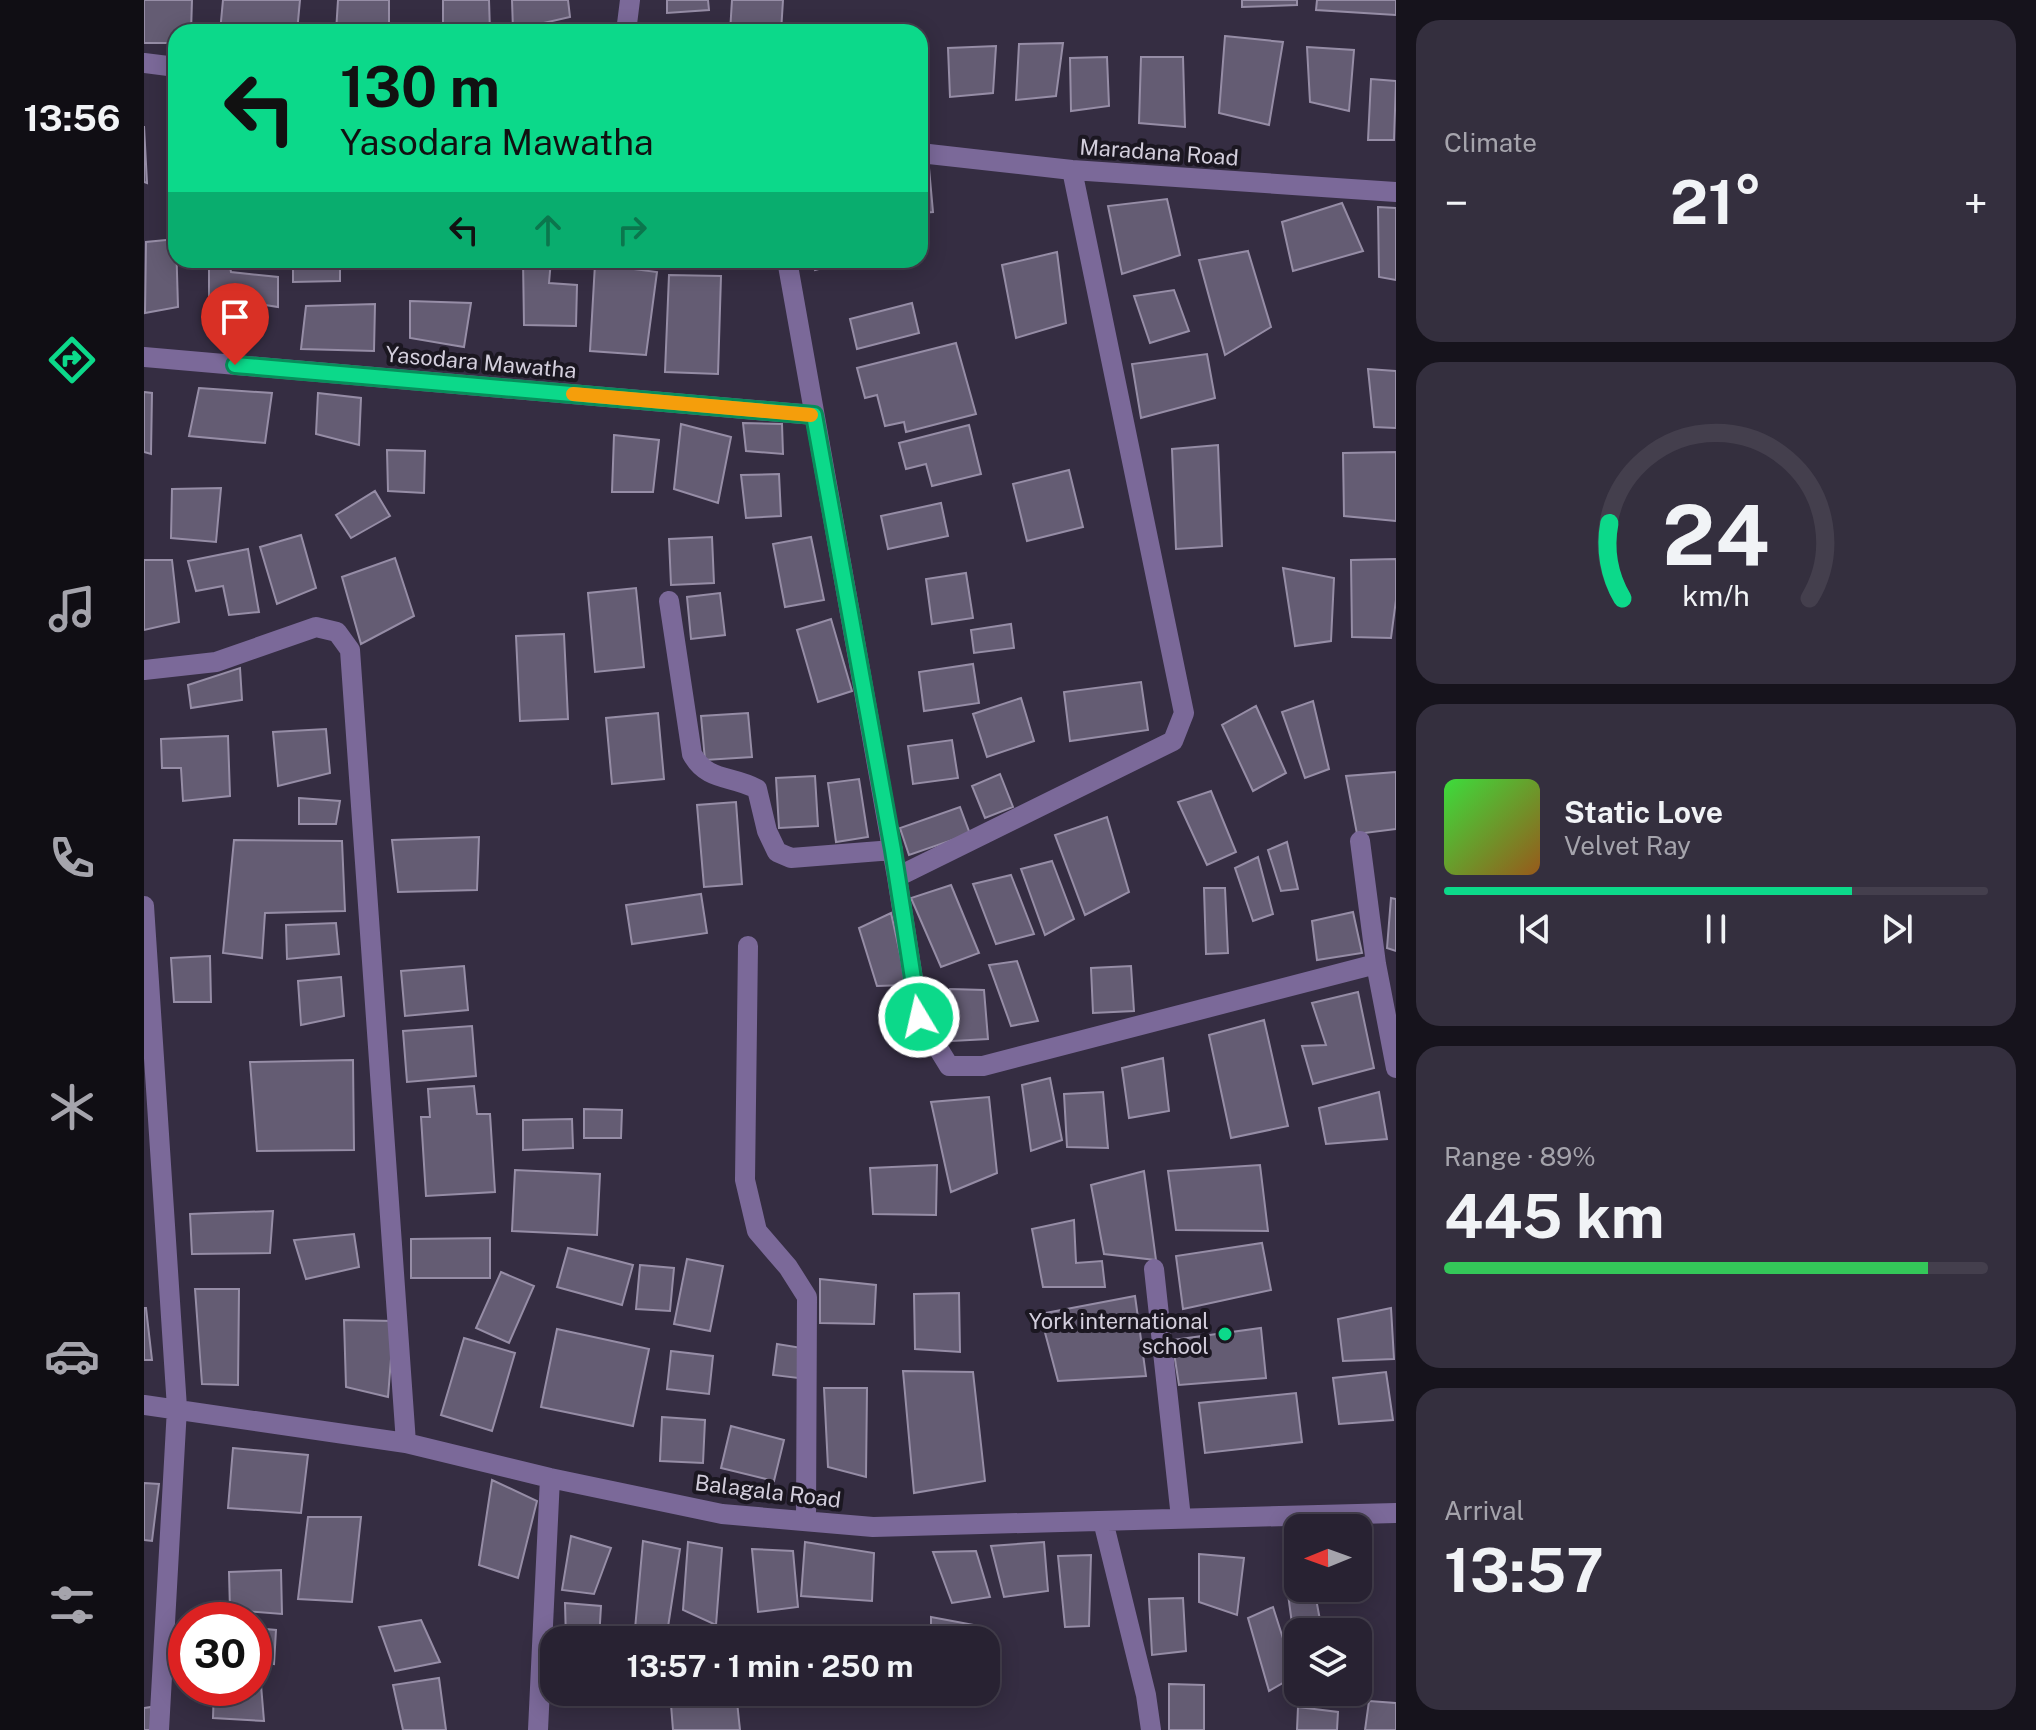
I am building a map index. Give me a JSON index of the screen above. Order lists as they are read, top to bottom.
{
  "streets": {
    "street": ["Maradana Road", "Yasodara Mawatha", "Balagala Road"]
  },
  "places": ["York international school"],
  "north": "left",
  "page": {
    "tabs": "13:56",
    "tile": [
      "Climate",
      ["Range · 89%", "445 km"],
      ["Arrival", "13:57"]
    ],
    "turn": ["130 m", "Yasodara Mawatha"],
    "heat": ["−", "21°", "+"],
    "song": ["Static Love", "Velvet Ray"],
    "limit": "30",
    "trip": "13:57 · 1 min · 250 m",
    "gauge": ["24", "km/h"]
  }
}
